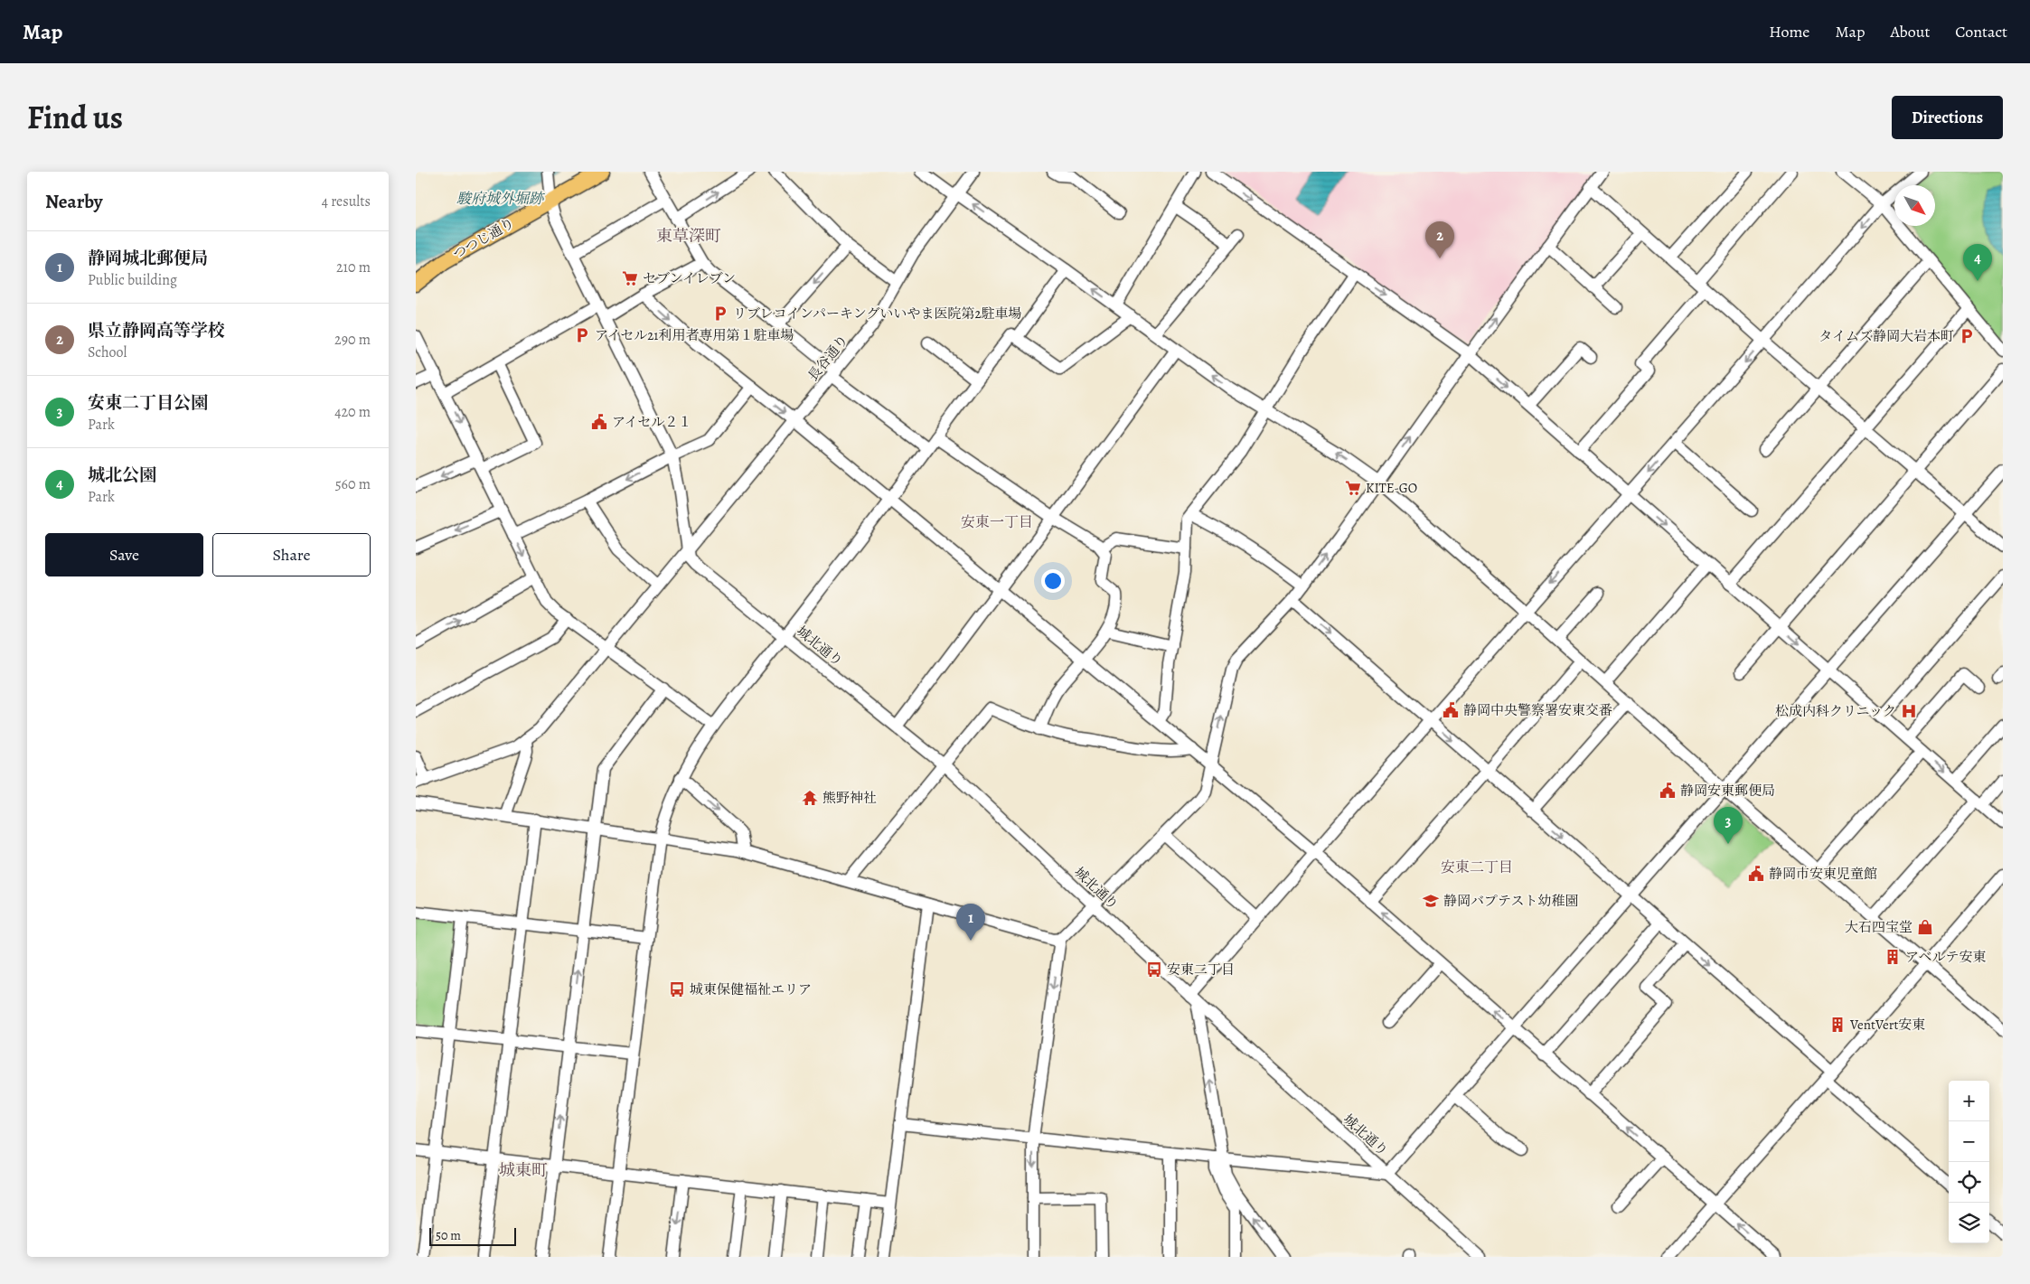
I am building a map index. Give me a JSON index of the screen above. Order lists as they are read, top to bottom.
{
  "streets": {
    "main road": ["つつじ通り"],
    "street": ["長谷通り", "城北通り"]
  },
  "crossings": [
    ["長谷通り", "城北通り"]
  ],
  "districts": [
    "東草深町",
    "安東一丁目",
    "安東二丁目",
    "城東町"
  ],
  "water": ["駿府城外堀跡"],
  "places": {
    "supermarket": ["セブンイレブン", "KITE-GO"],
    "parking": ["リブレコインパーキングいいやま医院第2駐車場", "アイセル21利用者専用第１駐車場", "タイムズ静岡大岩本町"],
    "public building": [
      "アイセル２１",
      "静岡中央警察署安東交番",
      "静岡安東郵便局",
      "静岡市安東児童館"
    ],
    "hospital": ["松成内科クリニック"],
    "temple": ["熊野神社"],
    "school or university": ["静岡バプテスト幼稚園"],
    "shop": ["大石四宝堂"],
    "building": ["アベルテ安東", "VentVert安東"],
    "bus stop": ["安東二丁目", "城東保健福祉エリア"]
  },
  "scale_bar": "50 m",
  "north": "bottom right",
  "page": {
    "header": "Map",
    "nav": [
      "Home",
      "Map",
      "About",
      "Contact"
    ],
    "title": "Find us",
    "buttons": [
      "Directions",
      ["Save", "Share"]
    ],
    "heading": ["Nearby", "4 results"],
    "pins": [
      "2",
      "4",
      "3",
      "1"
    ],
    "list": [
      {
        "mark": "1",
        "name": "静岡城北郵便局",
        "note": "Public building",
        "value": "210 m"
      },
      {
        "mark": "2",
        "name": "県立静岡高等学校",
        "note": "School",
        "value": "290 m"
      },
      {
        "mark": "3",
        "name": "安東二丁目公園",
        "note": "Park",
        "value": "420 m"
      },
      {
        "mark": "4",
        "name": "城北公園",
        "note": "Park",
        "value": "560 m"
      }
    ],
    "map_buttons": ["+", "−"],
    "scale": "50 m"
  }
}
